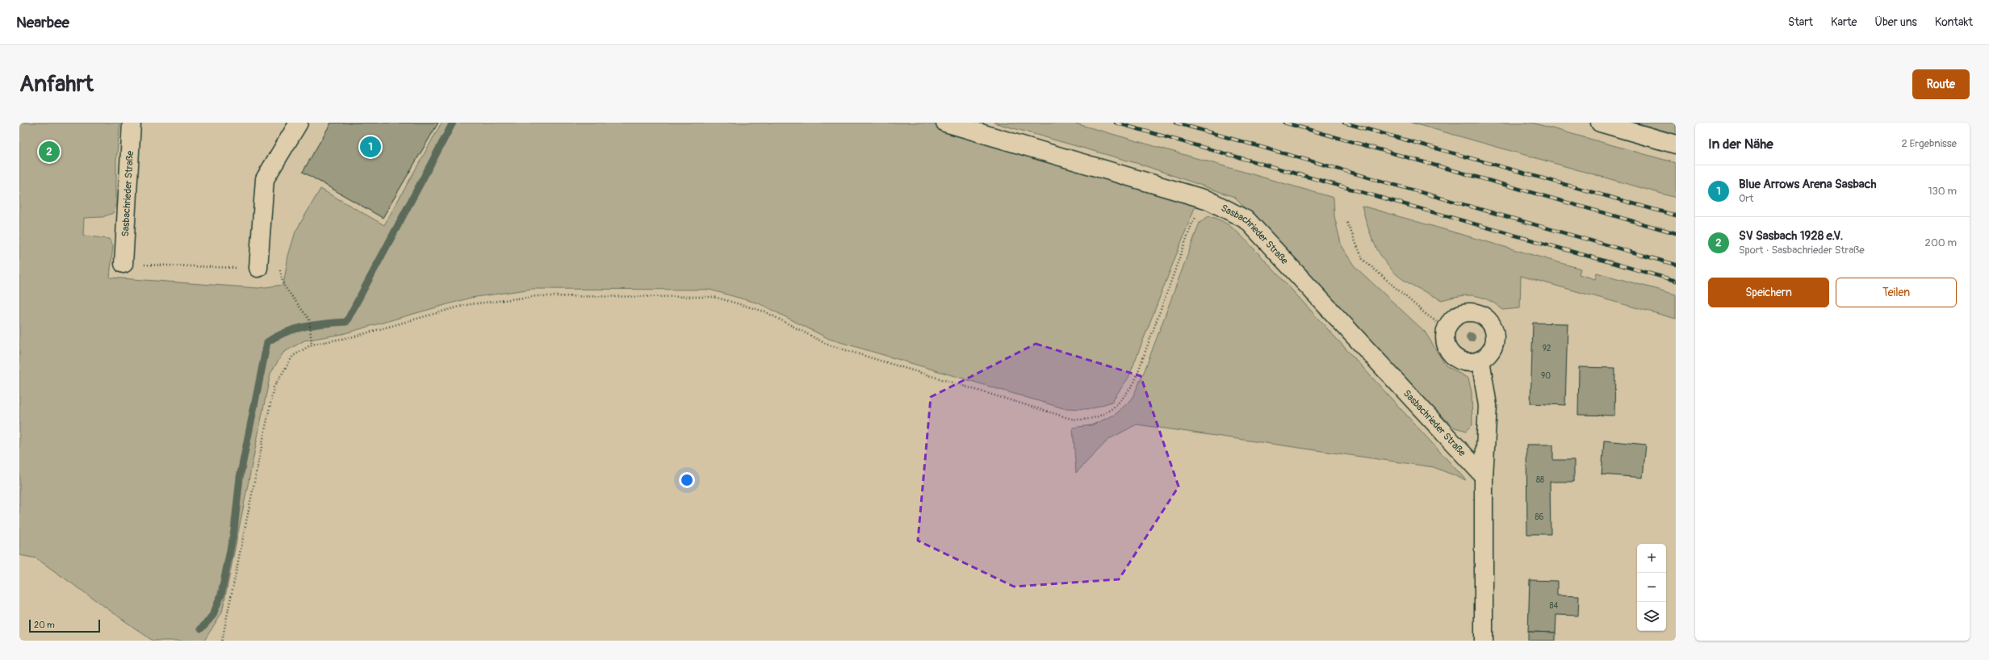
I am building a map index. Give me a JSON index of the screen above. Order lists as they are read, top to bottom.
{
  "streets": {
    "street": ["Sasbachrieder Straße"]
  },
  "house_numbers": [
    "92",
    "90",
    "88",
    "86",
    "84"
  ],
  "scale_bar": "20 m",
  "page": {
    "header": "Nearbee",
    "nav": [
      "Start",
      "Karte",
      "Über uns",
      "Kontakt"
    ],
    "buttons": [
      "Route",
      ["Speichern", "Teilen"]
    ],
    "title": "Anfahrt",
    "heading": ["In der Nähe", "2 Ergebnisse"],
    "pins": ["1", "2"],
    "list": [
      {
        "mark": "1",
        "name": "Blue Arrows Arena Sasbach",
        "note": "Ort",
        "value": "130 m"
      },
      {
        "mark": "2",
        "name": "SV Sasbach 1928 e.V.",
        "note": "Sport · Sasbachrieder Straße",
        "value": "200 m"
      }
    ],
    "map_buttons": ["+", "−"],
    "scale": "20 m"
  }
}
